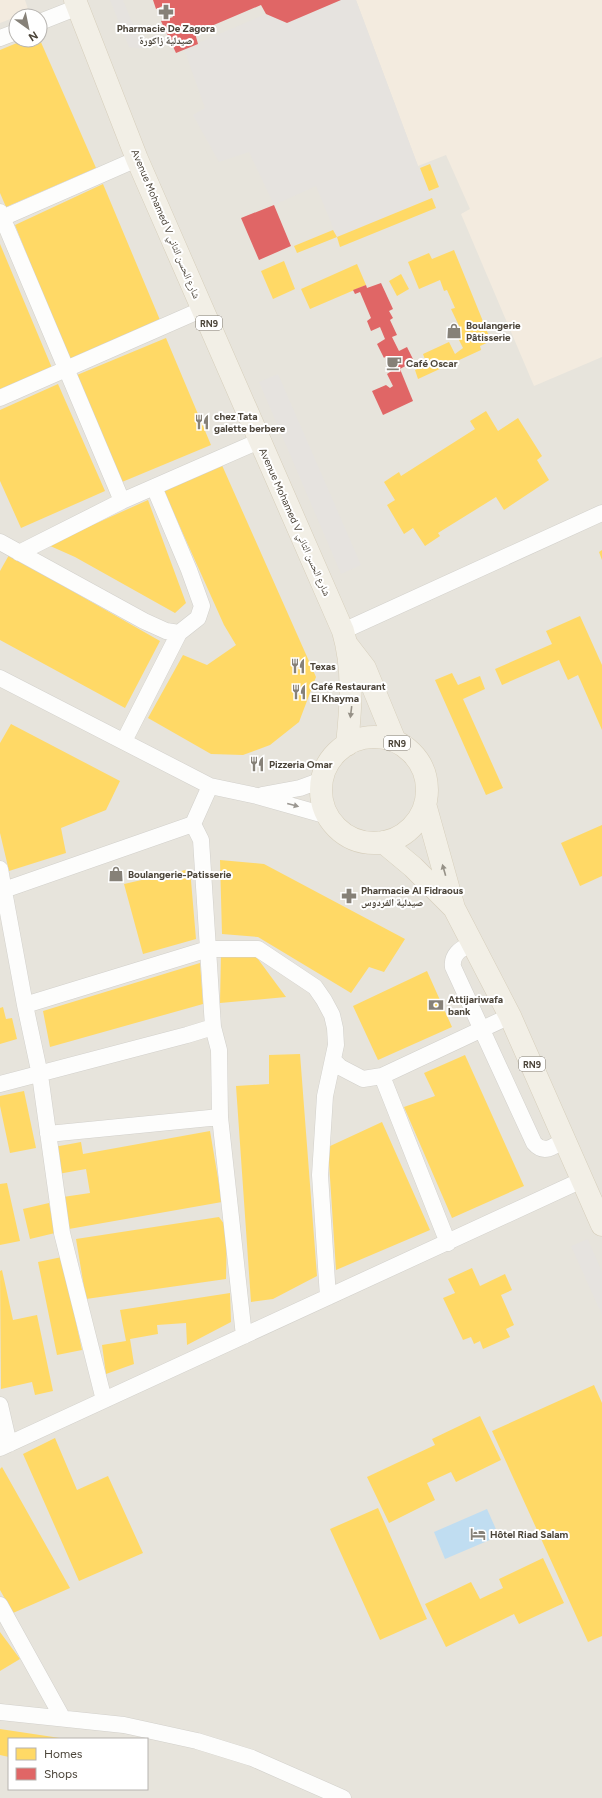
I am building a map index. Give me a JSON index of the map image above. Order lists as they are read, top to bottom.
{
  "streets": {
    "main road": ["Avenue Mohamed V شارع الحسن الثاني", "RN9"]
  },
  "crossings": [
    ["Avenue Mohamed V شارع الحسن الثاني", "RN9"]
  ],
  "places": {
    "pharmacy": ["Pharmacie De Zagora صيدلية زاكورة", "Pharmacie Al Fidraous صيدلية الفردوس"],
    "shop": ["Boulangerie Pâtisserie", "Boulangerie-Patisserie"],
    "cafe": ["Café Oscar"],
    "restaurant": [
      "chez Tata galette berbere",
      "Texas",
      "Café Restaurant El Khayma",
      "Pizzeria Omar"
    ],
    "bank": ["Attijariwafa bank"],
    "hotel": ["Hôtel Riad Salam"]
  },
  "legend": ["Homes", "Shops"],
  "north": "bottom right"
}
